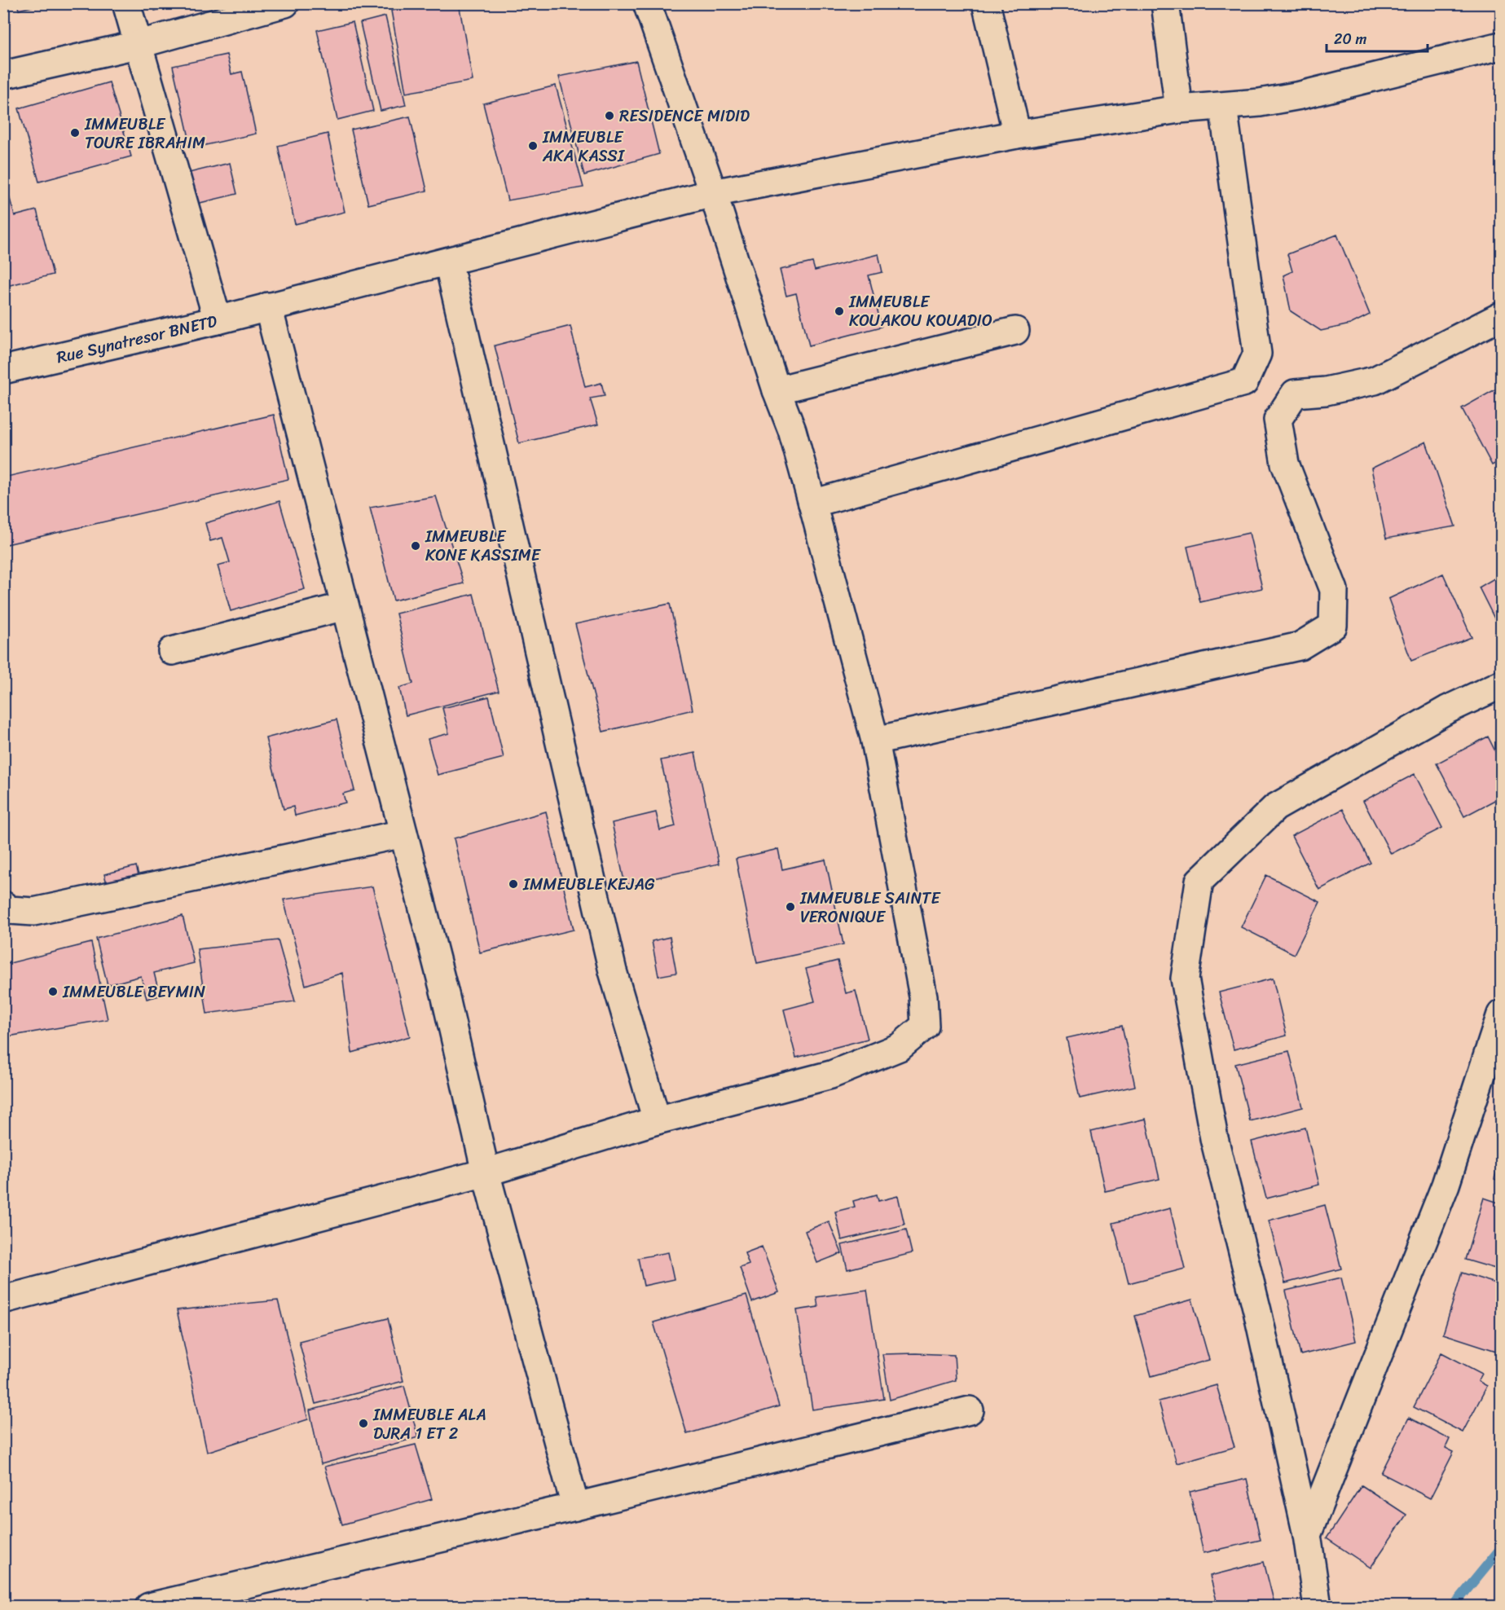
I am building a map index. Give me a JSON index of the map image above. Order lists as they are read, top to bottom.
{
  "streets": {
    "street": ["Rue Synatresor BNETD"]
  },
  "places": [
    "RESIDENCE MIDID",
    "IMMEUBLE TOURE IBRAHIM",
    "IMMEUBLE AKA KASSI",
    "IMMEUBLE KOUAKOU KOUADIO",
    "IMMEUBLE KONE KASSIME",
    "IMMEUBLE KEJAG",
    "IMMEUBLE SAINTE VERONIQUE",
    "IMMEUBLE BEYMIN",
    "IMMEUBLE ALA DJRA 1 ET 2"
  ],
  "scale_bar": "20 m"
}
